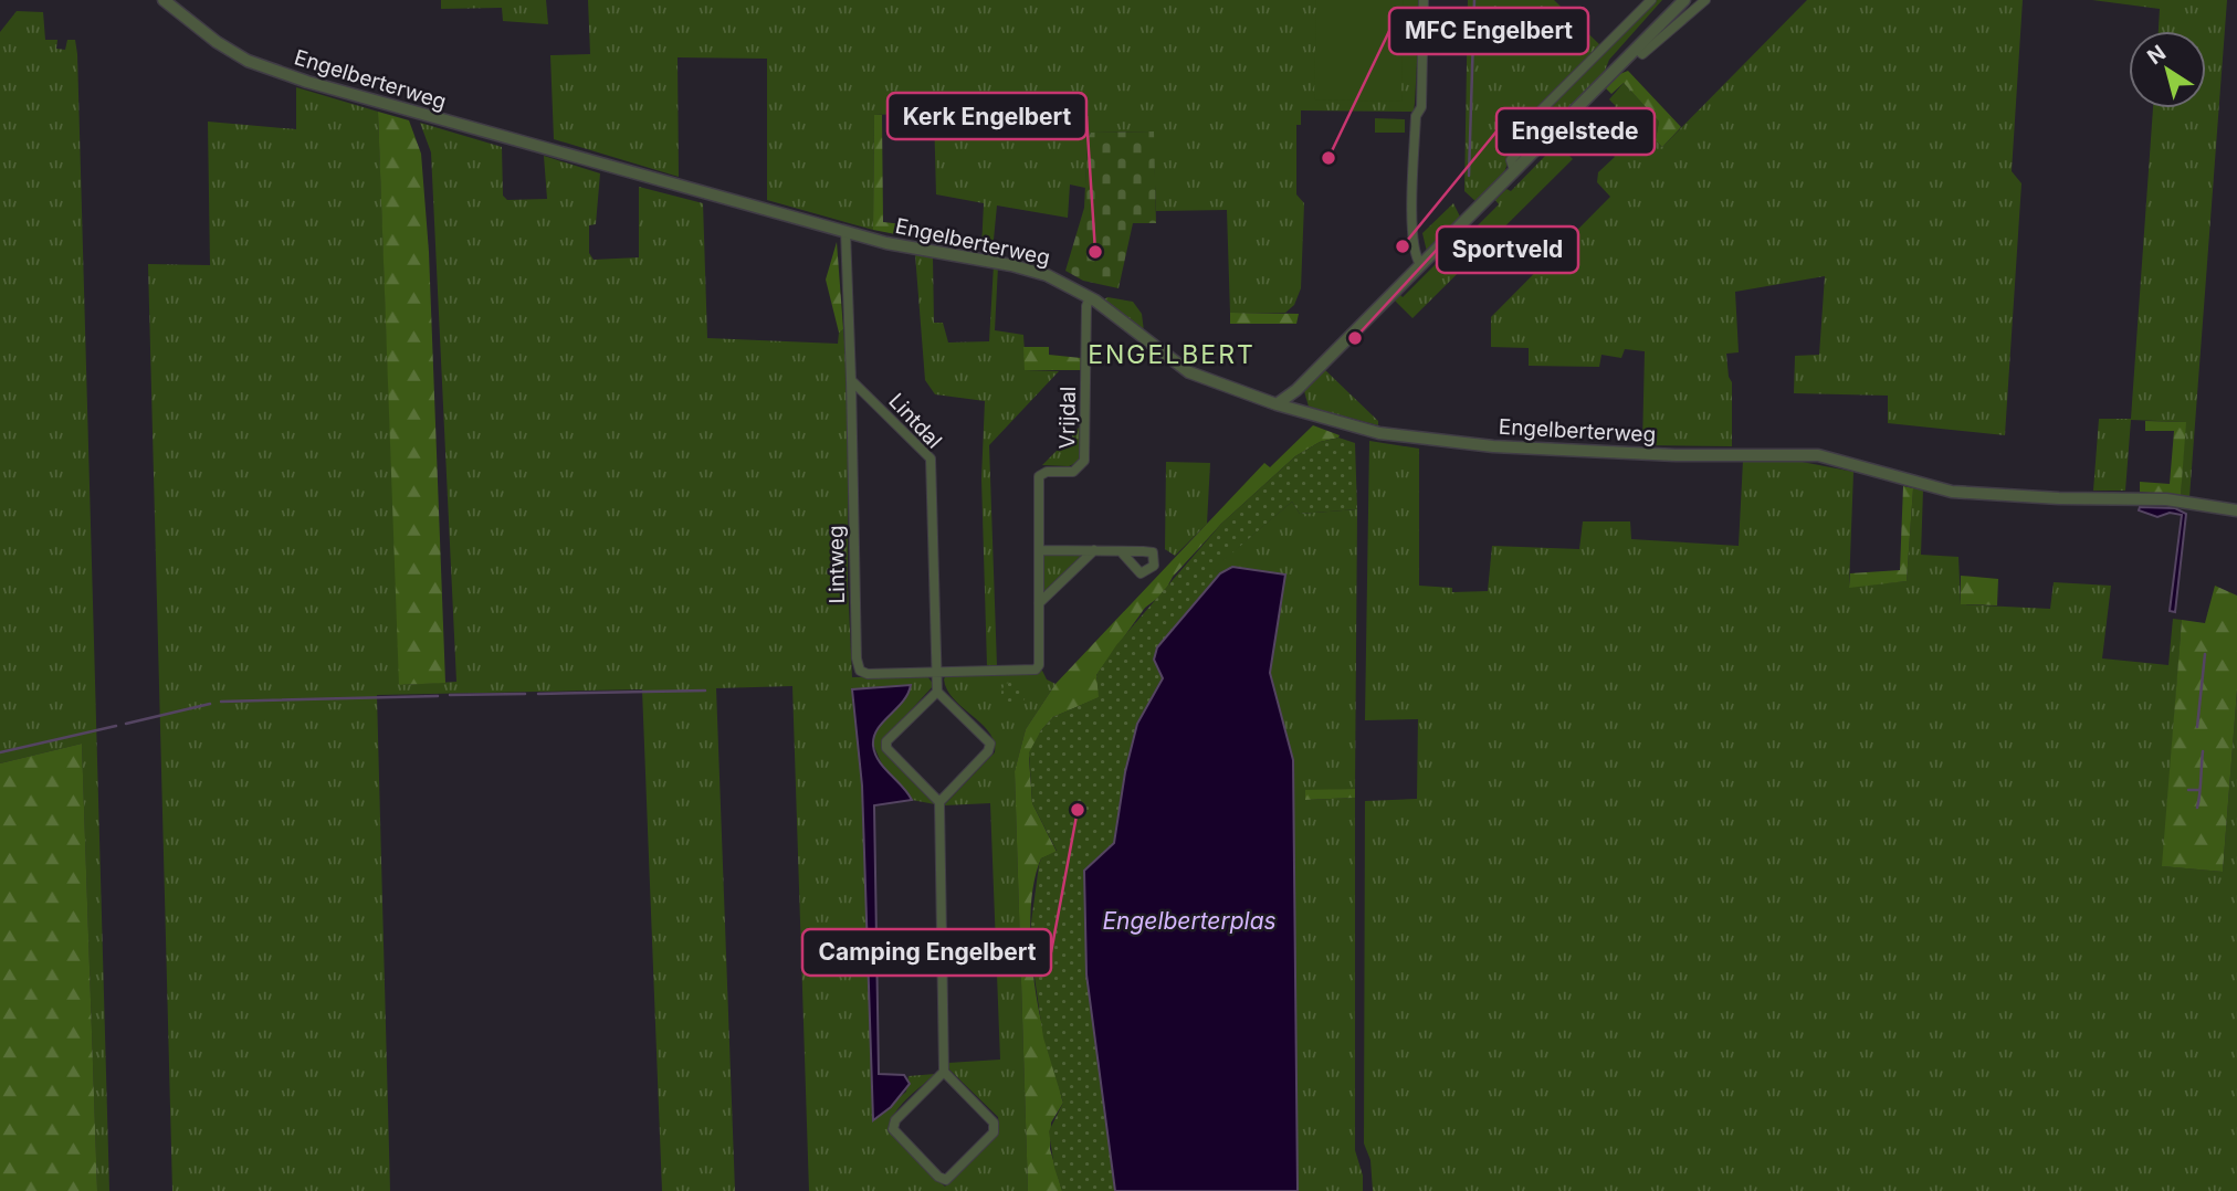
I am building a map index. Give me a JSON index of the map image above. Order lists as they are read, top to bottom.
{
  "streets": {
    "street": [
      "Engelberterweg",
      "Vrijdal",
      "Lintdal",
      "Lintweg"
    ]
  },
  "crossings": [
    ["Engelberterweg", "Vrijdal"],
    ["Vrijdal", "Lintdal"],
    ["Vrijdal", "Lintweg"],
    ["Lintdal", "Lintweg"]
  ],
  "districts": ["ENGELBERT"],
  "water": ["Engelberterplas"],
  "places": [
    "MFC Engelbert",
    "Engelstede",
    "Kerk Engelbert",
    "Sportveld",
    "Camping Engelbert"
  ],
  "north": "top left"
}
